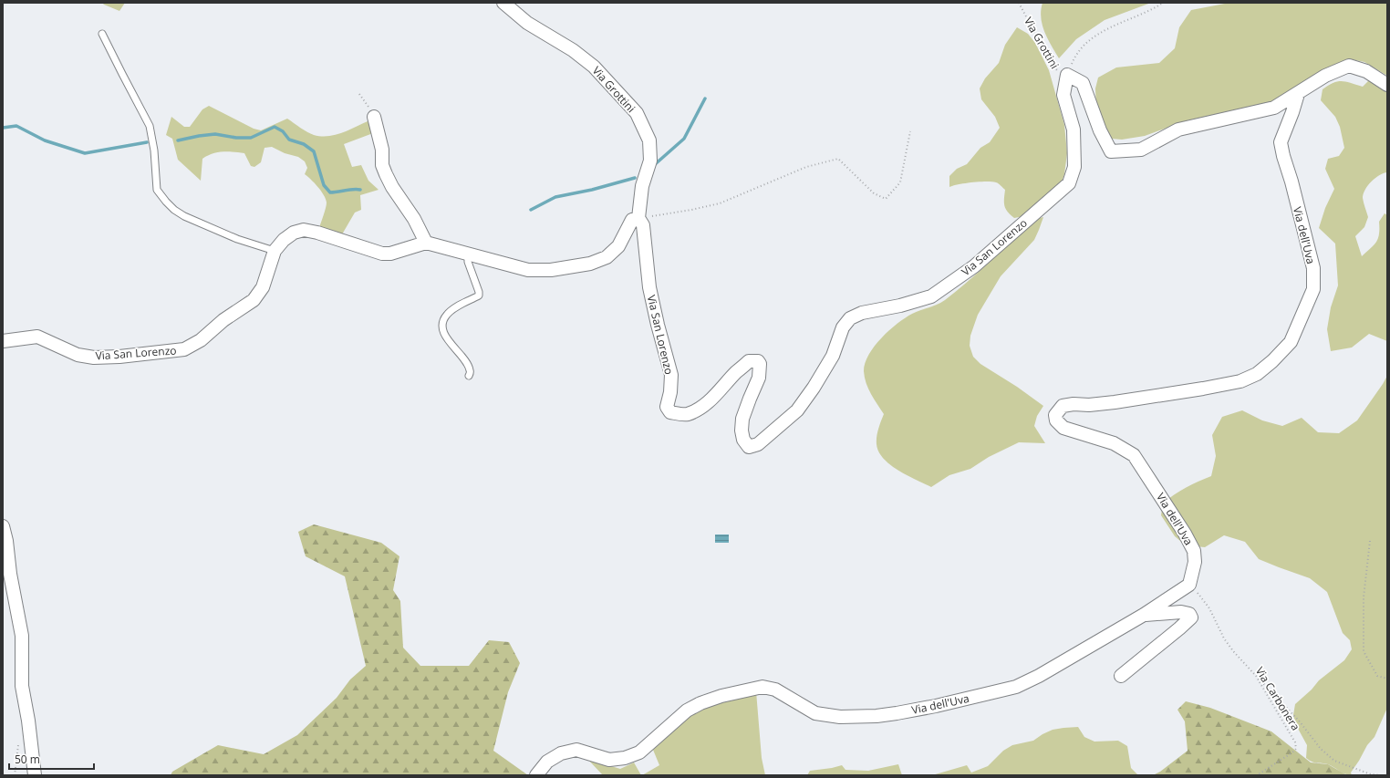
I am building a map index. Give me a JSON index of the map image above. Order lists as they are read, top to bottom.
{
  "streets": {
    "street": ["Via Grottini", "Via dell'Uva", "Via San Lorenzo"],
    "path": ["Via Carbonera"]
  },
  "crossings": [
    ["Via Grottini", "Via San Lorenzo"],
    ["Via dell'Uva", "Via Carbonera"]
  ],
  "scale_bar": "50 m"
}
